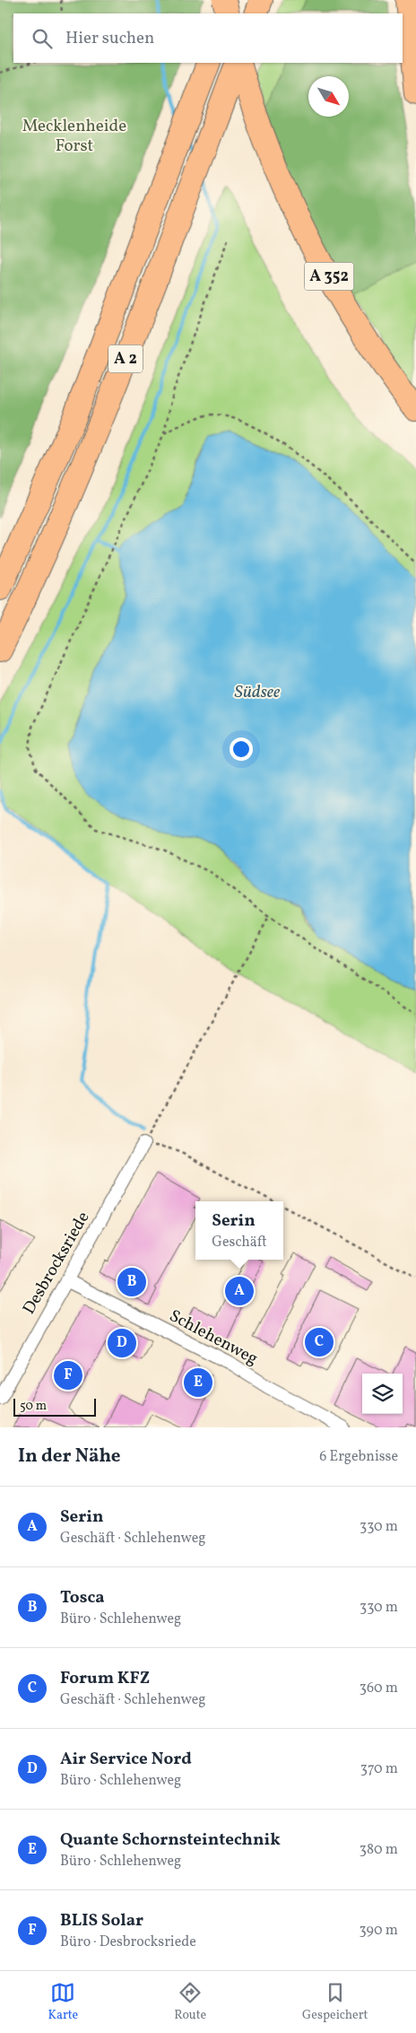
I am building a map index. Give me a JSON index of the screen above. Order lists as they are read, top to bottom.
{
  "streets": {
    "highway": ["A 352", "A 2"],
    "street": ["Desbrocksriede", "Schlehenweg"]
  },
  "crossings": [
    ["Desbrocksriede", "Schlehenweg"]
  ],
  "water": ["Südsee"],
  "parks": ["Mecklenheide Forst"],
  "scale_bar": "50 m",
  "north": "bottom right",
  "page": {
    "search": "Hier suchen",
    "popup": ["Serin", "Geschäft"],
    "pins": [
      "B",
      "A",
      "C",
      "D",
      "F",
      "E"
    ],
    "scale": "50 m",
    "heading": ["In der Nähe", "6 Ergebnisse"],
    "list": [
      {
        "mark": "A",
        "name": "Serin",
        "note": "Geschäft · Schlehenweg",
        "value": "330 m"
      },
      {
        "mark": "B",
        "name": "Tosca",
        "note": "Büro · Schlehenweg",
        "value": "330 m"
      },
      {
        "mark": "C",
        "name": "Forum KFZ",
        "note": "Geschäft · Schlehenweg",
        "value": "360 m"
      },
      {
        "mark": "D",
        "name": "Air Service Nord",
        "note": "Büro · Schlehenweg",
        "value": "370 m"
      },
      {
        "mark": "E",
        "name": "Quante Schornsteintechnik",
        "note": "Büro · Schlehenweg",
        "value": "380 m"
      },
      {
        "mark": "F",
        "name": "BLIS Solar",
        "note": "Büro · Desbrocksriede",
        "value": "390 m"
      }
    ],
    "nav": ["Karte", "Route", "Gespeichert"]
  }
}
